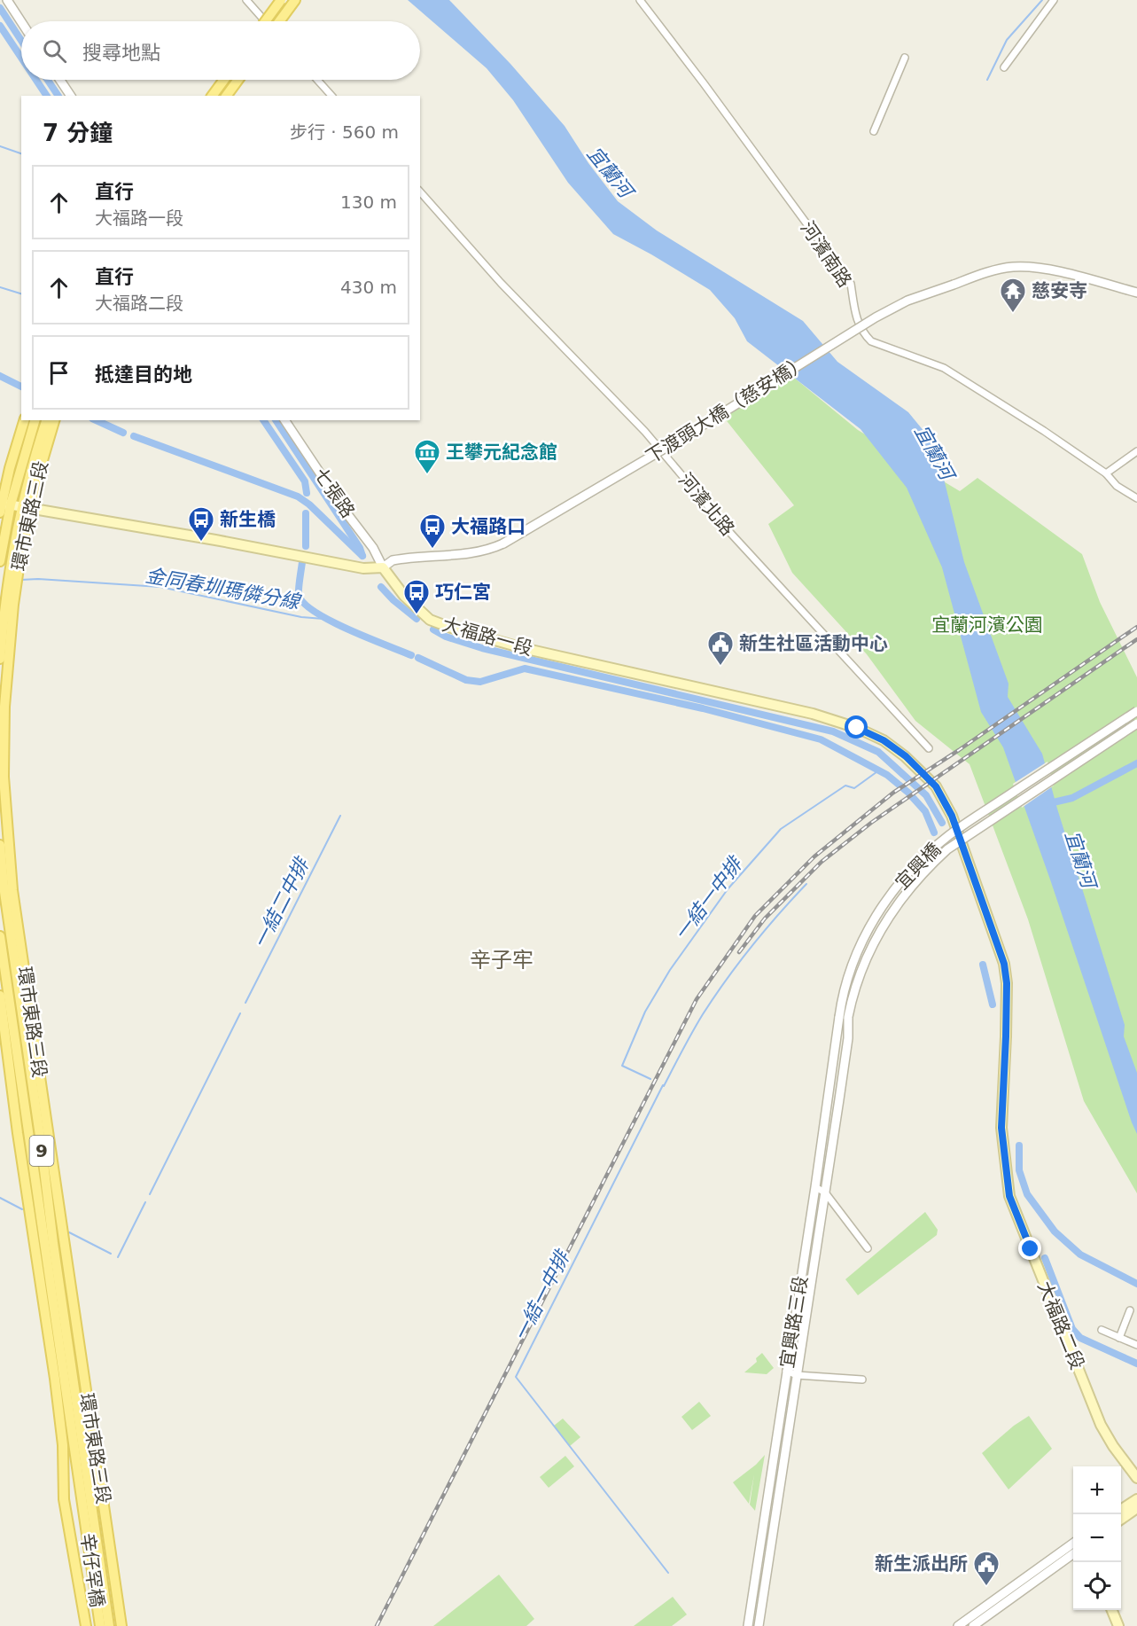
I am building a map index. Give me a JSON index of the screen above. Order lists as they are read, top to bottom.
{
  "streets": {
    "main road": [
      "環市東路三段",
      "大福路一段",
      "9",
      "大福路二段",
      "辛仔罕橋"
    ],
    "street": [
      "河濱南路",
      "下渡頭大橋（慈安橋）",
      "七張路",
      "河濱北路",
      "宜興橋",
      "宜興路三段"
    ]
  },
  "crossings": [
    ["下渡頭大橋（慈安橋）", "七張路"],
    ["下渡頭大橋（慈安橋）", "大福路一段"],
    ["七張路", "大福路一段"],
    ["環市東路三段", "辛仔罕橋"],
    ["大福路一段", "大福路二段"],
    ["宜興橋", "宜興路三段"]
  ],
  "districts": ["辛子牢"],
  "water": [
    "宜蘭河",
    "金同春圳瑪僯分線",
    "一結一中排",
    "一結二中排"
  ],
  "parks": ["宜蘭河濱公園"],
  "places": {
    "temple": ["慈安寺"],
    "museum": ["王攀元紀念館"],
    "bus stop": ["新生橋", "大福路口", "巧仁宮"],
    "public building": ["新生社區活動中心", "新生派出所"]
  },
  "page": {
    "search": "搜尋地點",
    "heading": ["7 分鐘", "步行 · 560 m"],
    "list": [
      ["直行", "大福路一段", "130 m"],
      ["直行", "大福路二段", "430 m"],
      "抵達目的地"
    ],
    "map_buttons": ["+", "−"]
  }
}
